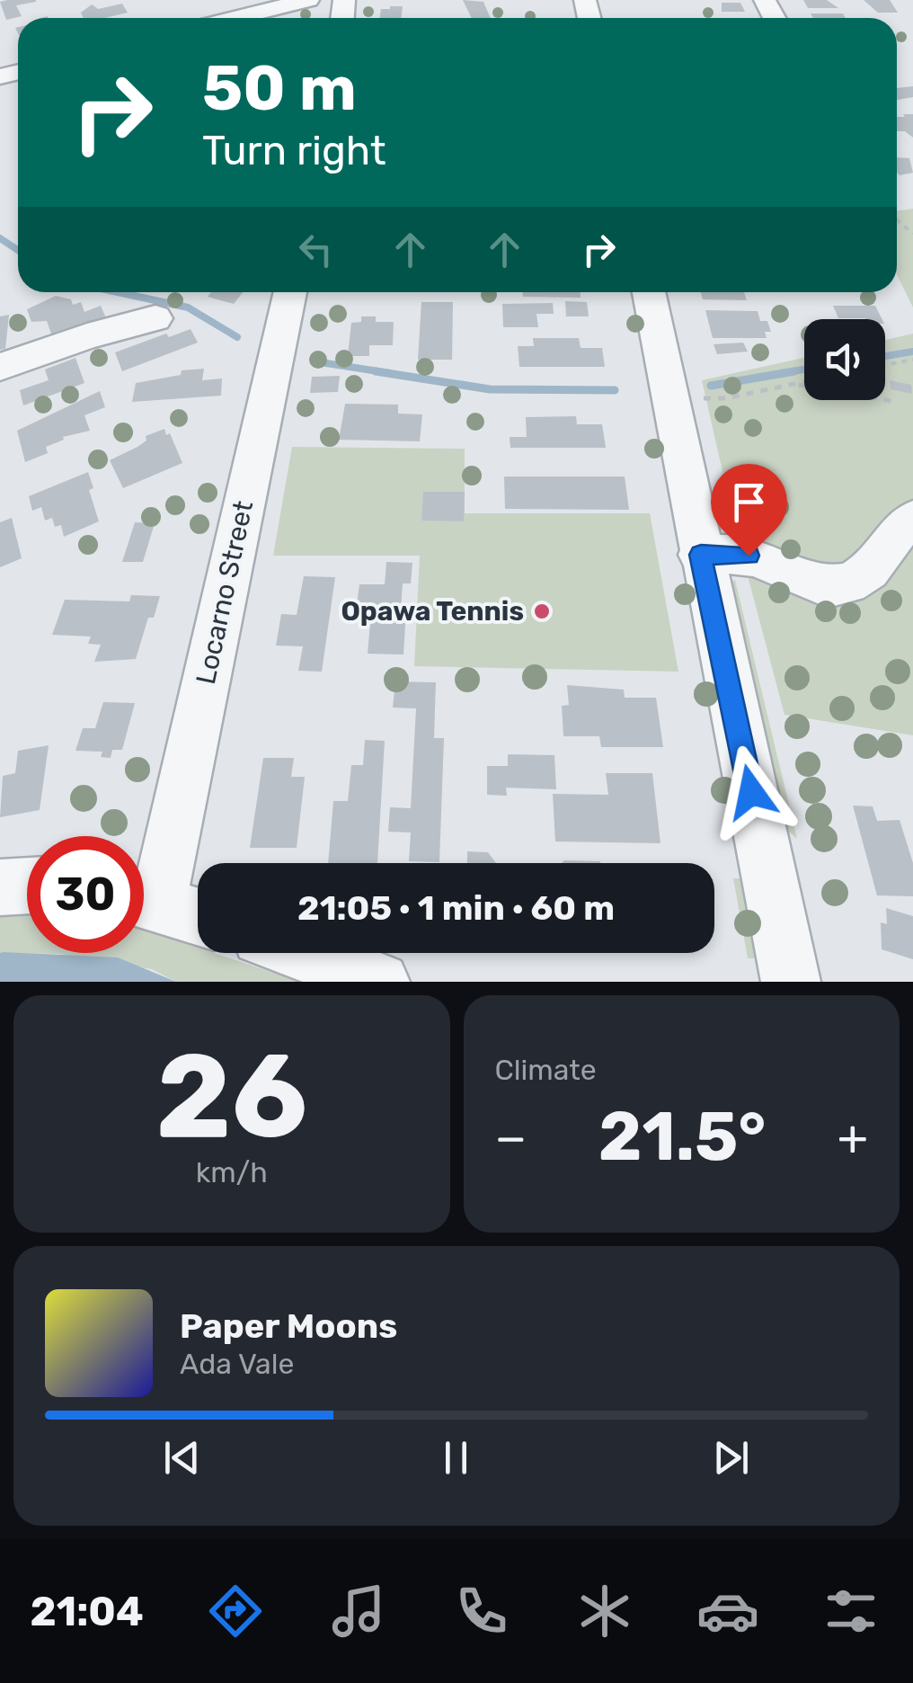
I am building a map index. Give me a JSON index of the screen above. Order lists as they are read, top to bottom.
{
  "streets": {
    "street": ["Locarno Street"]
  },
  "places": ["Opawa Tennis"],
  "page": {
    "turn": ["50 m", "Turn right"],
    "limit": "30",
    "trip": "21:05 · 1 min · 60 m",
    "tile": [
      ["26", "km/h"],
      "Climate"
    ],
    "heat": ["−", "21.5°", "+"],
    "song": ["Paper Moons", "Ada Vale"],
    "tabs": "21:04"
  }
}
